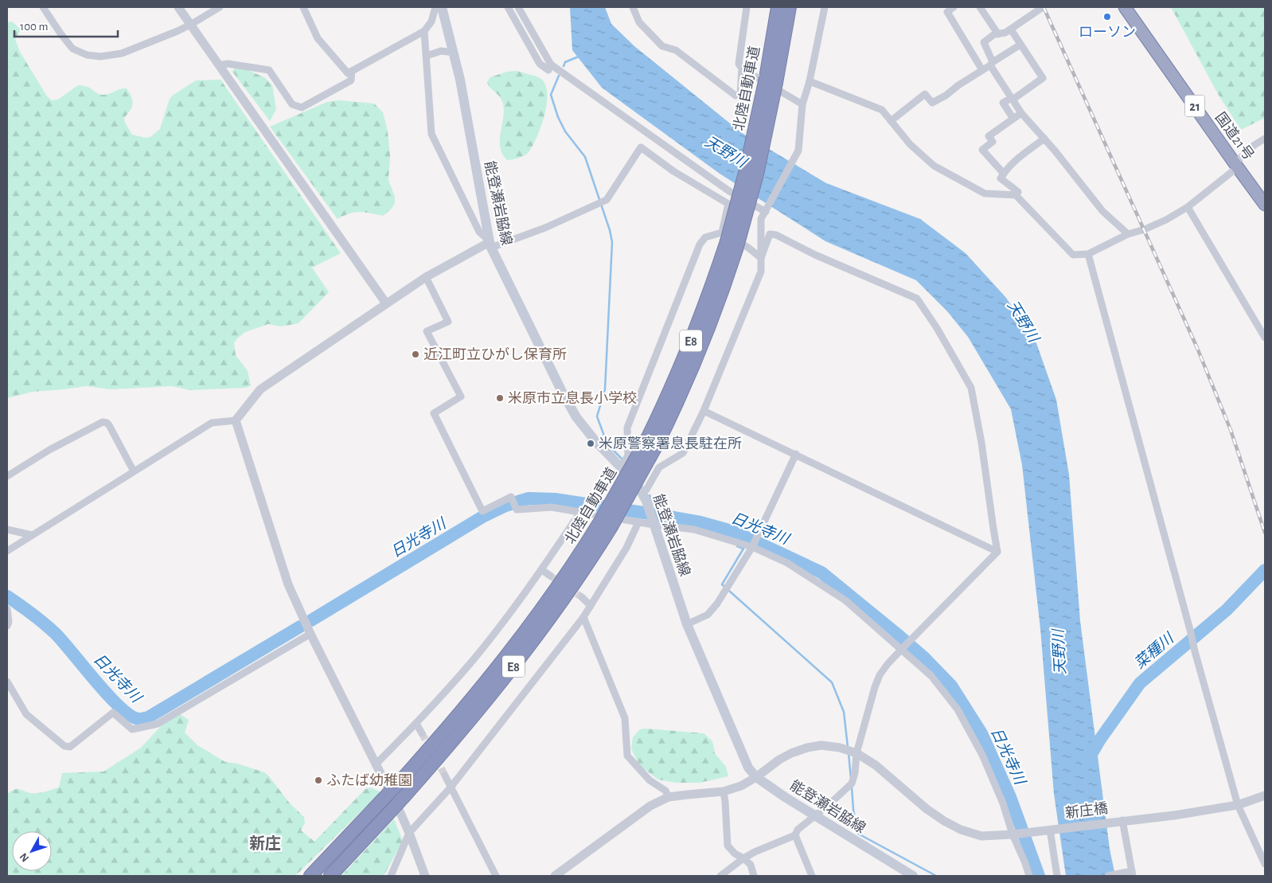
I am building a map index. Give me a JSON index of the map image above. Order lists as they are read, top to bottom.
{
  "streets": {
    "highway": [
      "北陸自動車道",
      "21",
      "国道21号",
      "E8"
    ],
    "main road": ["能登瀬岩脇線"],
    "street": ["新庄橋"]
  },
  "crossings": [
    ["能登瀬岩脇線", "新庄橋"]
  ],
  "districts": ["新庄"],
  "water": ["天野川", "日光寺川", "菜種川"],
  "places": [
    "ローソン",
    "近江町立ひがし保育所",
    "米原市立息長小学校",
    "米原警察署息長駐在所",
    "ふたば幼稚園"
  ],
  "scale_bar": "100 m",
  "north": "bottom left"
}
